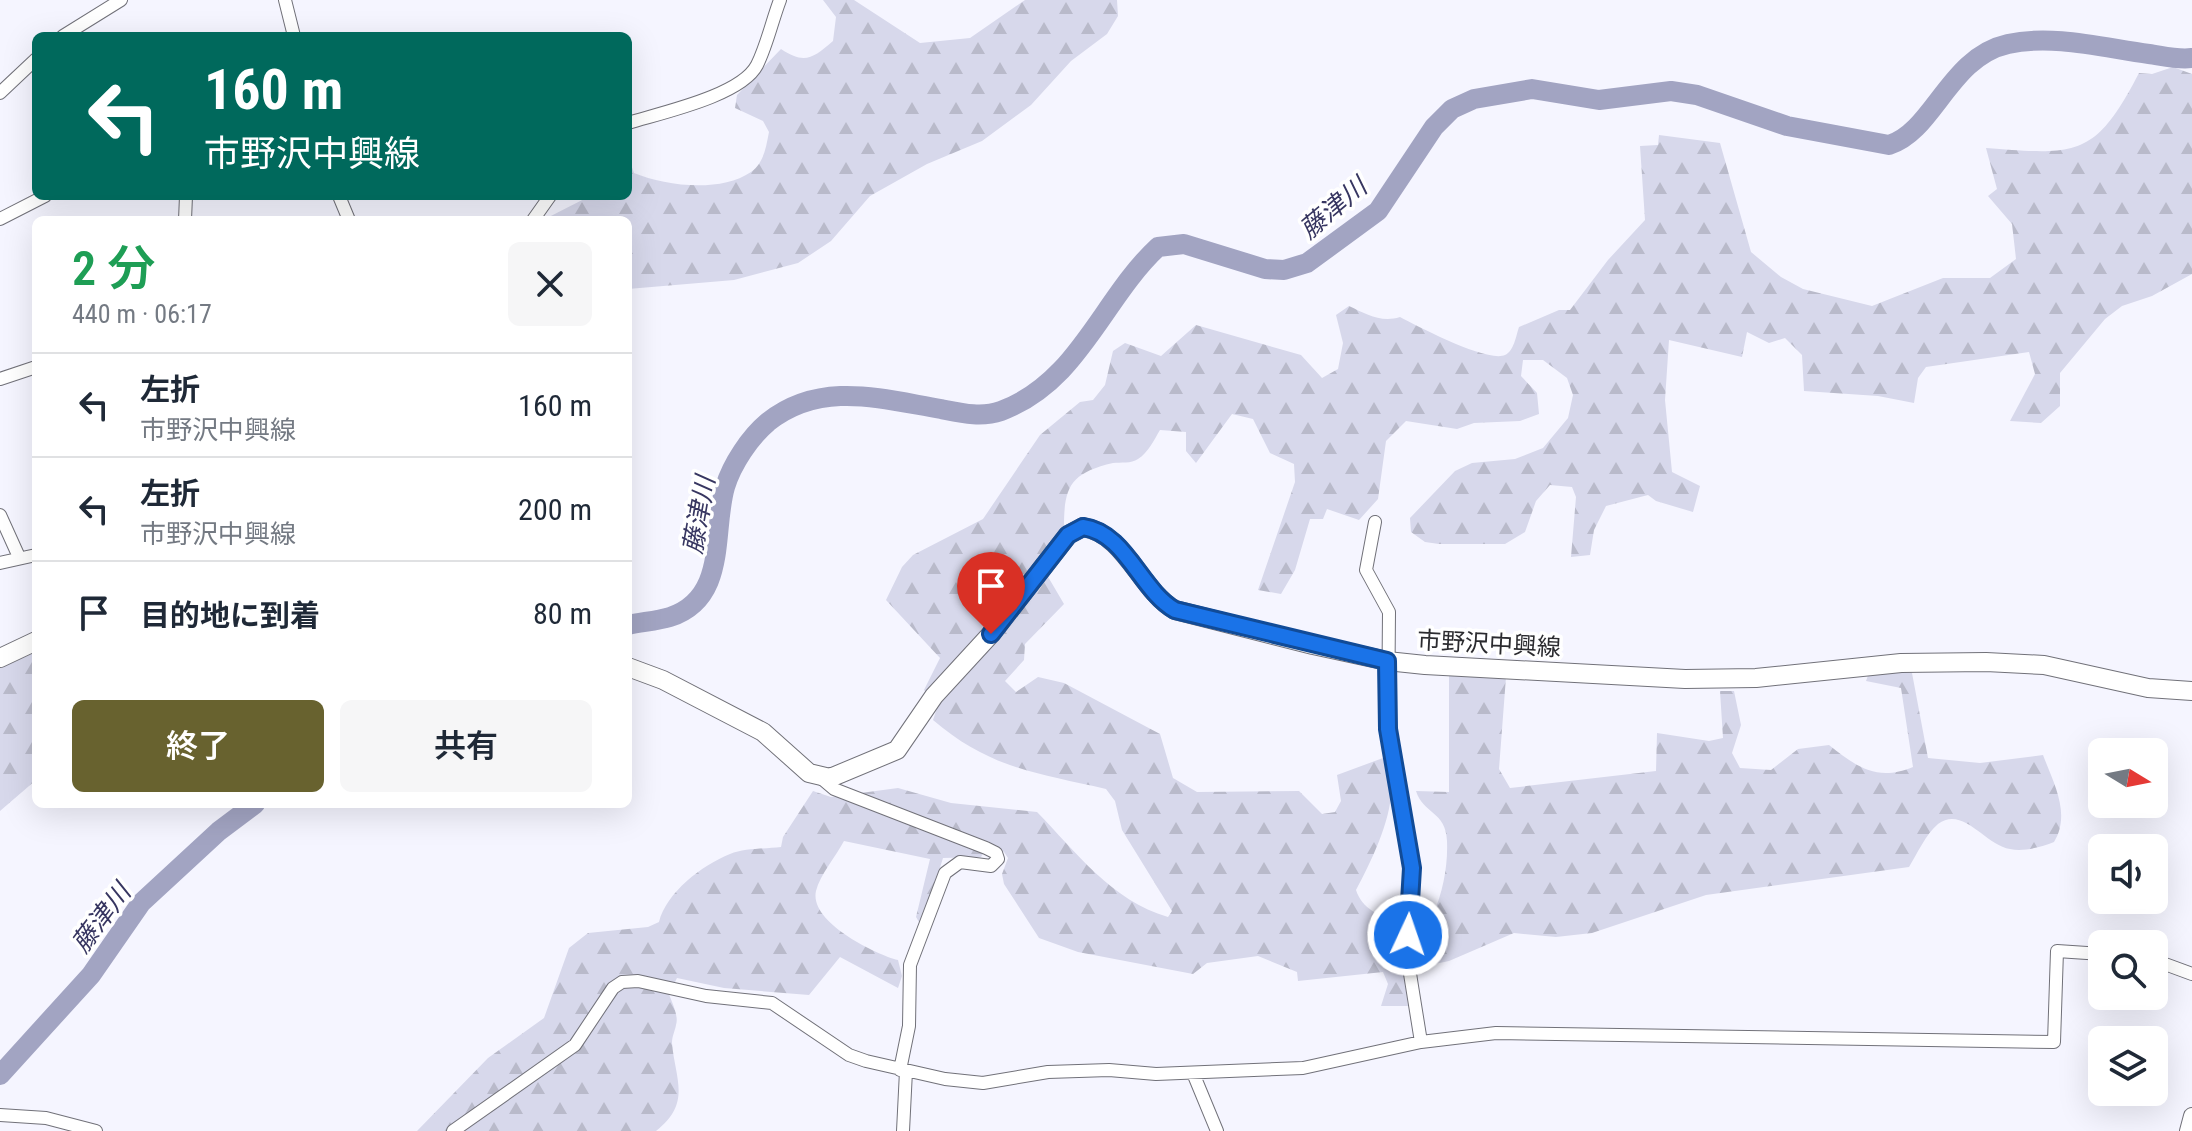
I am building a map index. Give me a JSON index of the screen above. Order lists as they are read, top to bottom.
{
  "streets": {
    "main road": ["市野沢中興線"]
  },
  "water": ["藤津川"],
  "north": "right",
  "page": {
    "turn": ["160 m", "市野沢中興線"],
    "heading": ["2 分", "440 m · 06:17"],
    "list": [
      {
        "name": "左折",
        "note": "市野沢中興線",
        "value": "160 m"
      },
      {
        "name": "左折",
        "note": "市野沢中興線",
        "value": "200 m"
      },
      {
        "name": "目的地に到着",
        "value": "80 m"
      }
    ],
    "buttons": ["終了", "共有"]
  }
}
